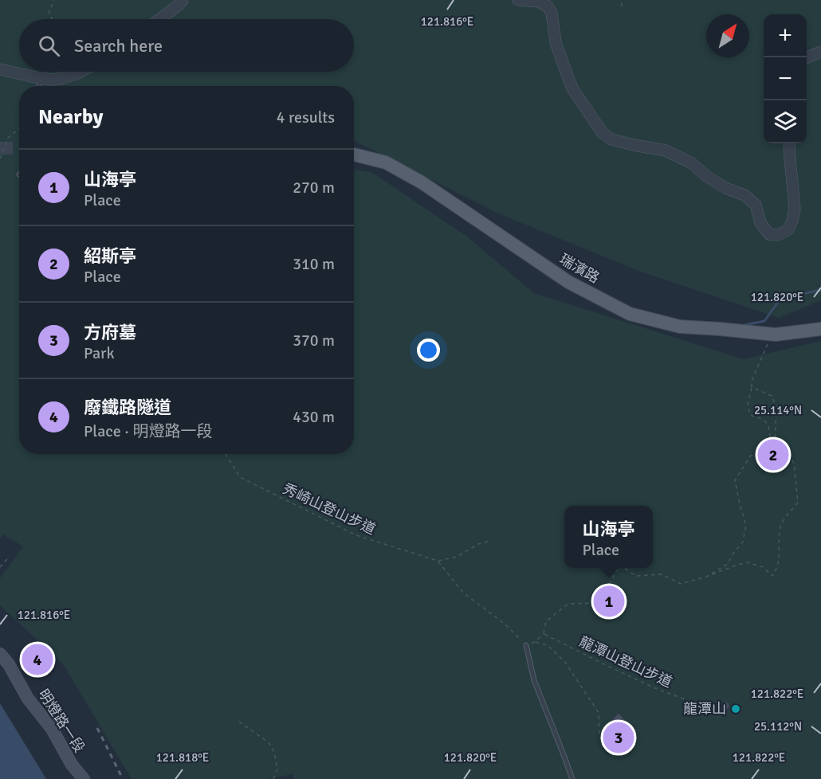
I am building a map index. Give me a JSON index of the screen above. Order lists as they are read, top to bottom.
{
  "streets": {
    "main road": ["瑞濱路", "明燈路一段"],
    "path": ["秀崎山登山步道", "龍潭山登山步道"]
  },
  "places": ["龍潭山"],
  "north": "top right",
  "page": {
    "map_buttons": ["+", "−"],
    "search": "Search here",
    "heading": ["Nearby", "4 results"],
    "list": [
      {
        "mark": "1",
        "name": "山海亭",
        "note": "Place",
        "value": "270 m"
      },
      {
        "mark": "2",
        "name": "紹斯亭",
        "note": "Place",
        "value": "310 m"
      },
      {
        "mark": "3",
        "name": "方府墓",
        "note": "Park",
        "value": "370 m"
      },
      {
        "mark": "4",
        "name": "廢鐵路隧道",
        "note": "Place · 明燈路一段",
        "value": "430 m"
      }
    ],
    "pins": [
      "2",
      "1",
      "4",
      "3"
    ],
    "popup": ["山海亭", "Place"]
  },
  "coordinates": [
    "121.816°E",
    "121.820°E",
    "25.114°N",
    "121.822°E",
    "25.112°N",
    "121.818°E"
  ]
}
